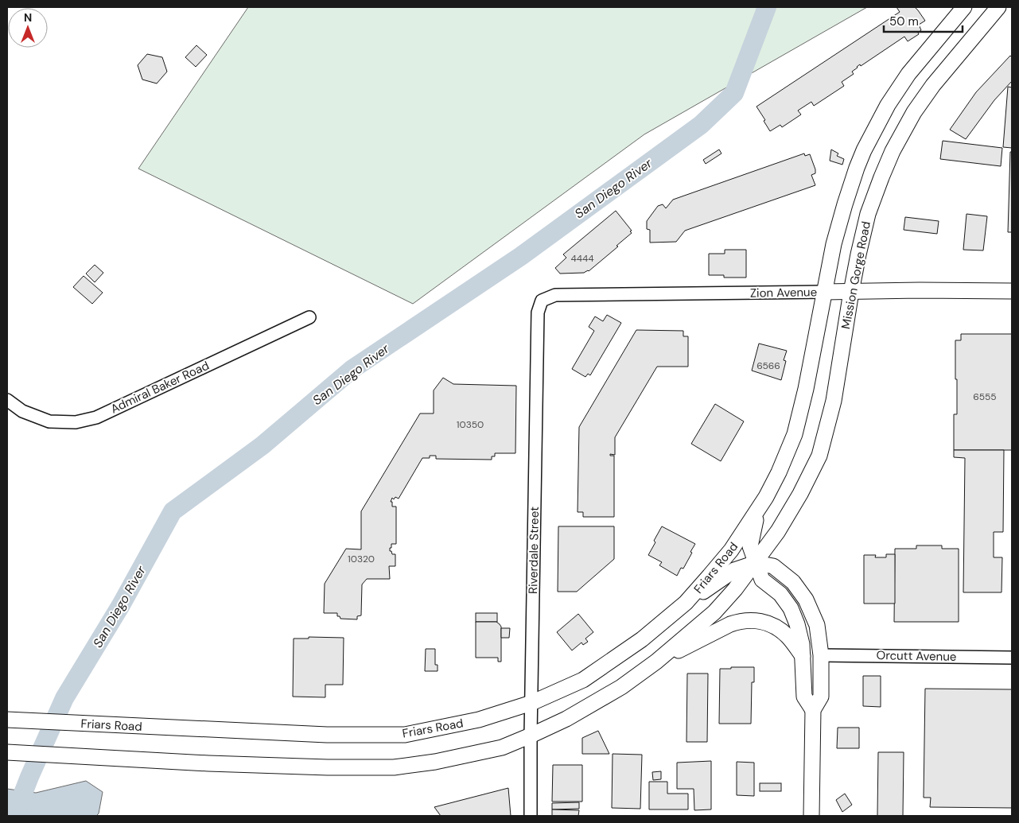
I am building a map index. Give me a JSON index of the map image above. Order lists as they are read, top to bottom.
{
  "streets": {
    "main road": ["Mission Gorge Road", "Zion Avenue", "Friars Road"],
    "street": ["Admiral Baker Road", "Riverdale Street", "Orcutt Avenue"]
  },
  "crossings": [
    ["Mission Gorge Road", "Zion Avenue"],
    ["Zion Avenue", "Riverdale Street"],
    ["Riverdale Street", "Friars Road"]
  ],
  "water": ["San Diego River"],
  "house_numbers": [
    "4444",
    "6566",
    "6555",
    "10350",
    "10320"
  ],
  "scale_bar": "50 m",
  "north": "top"
}
